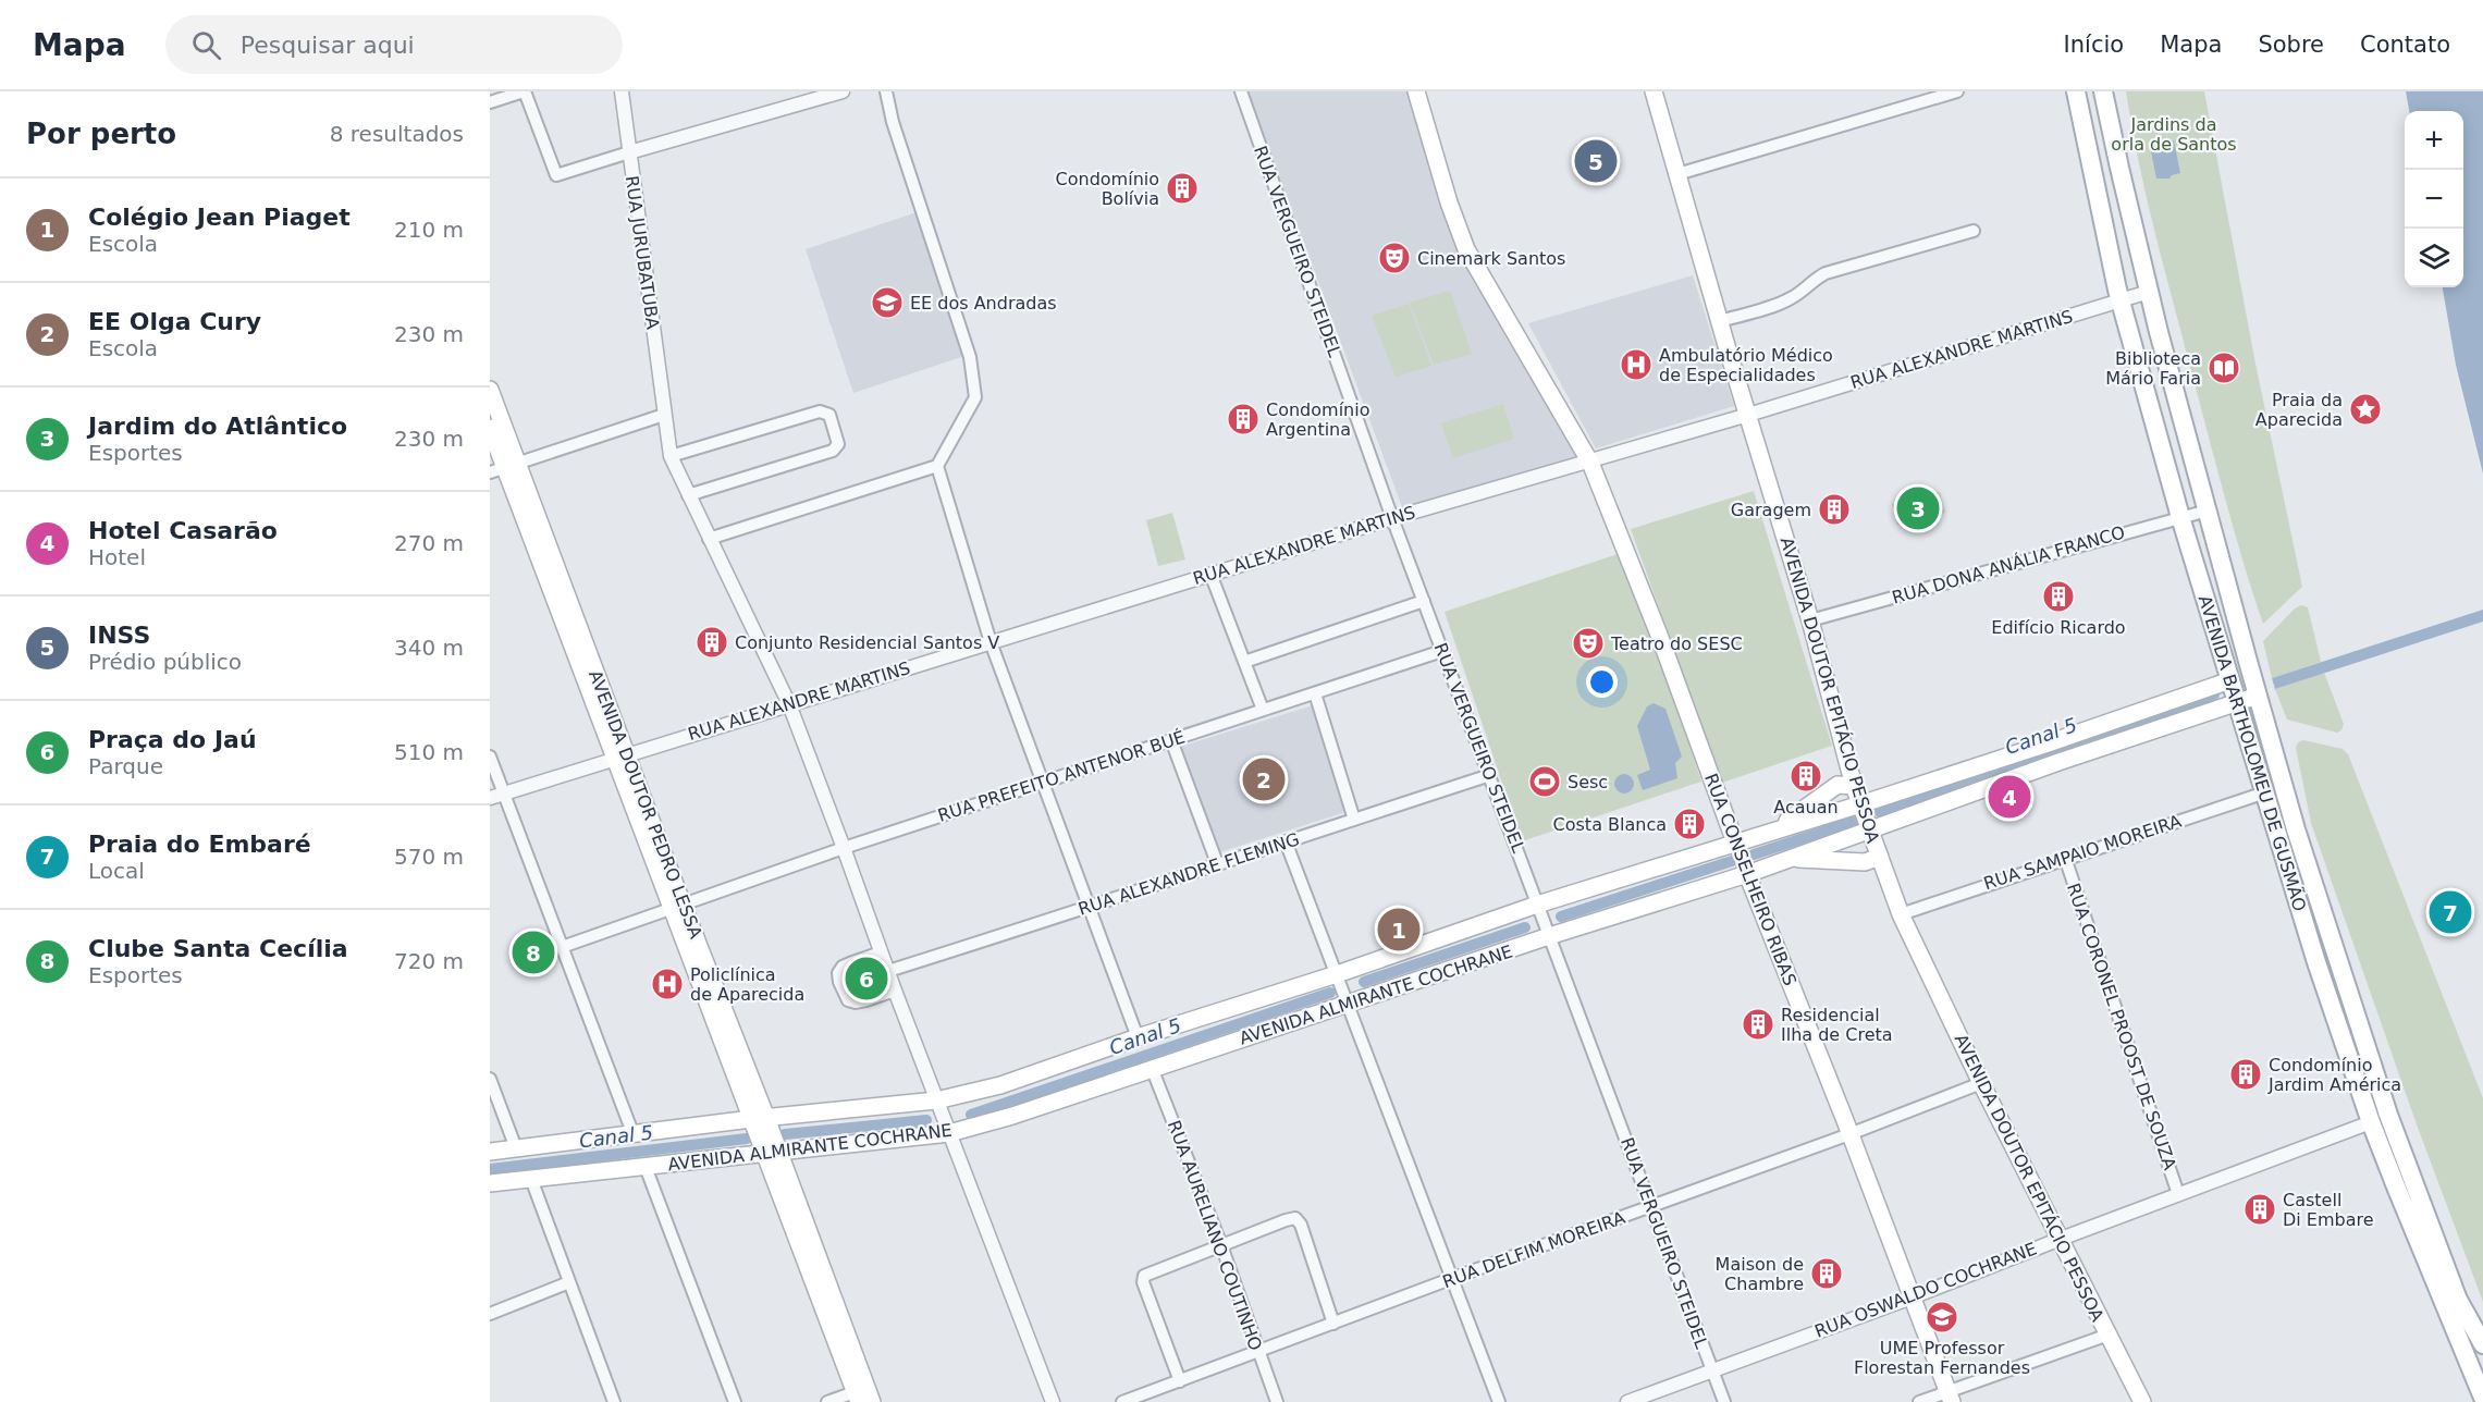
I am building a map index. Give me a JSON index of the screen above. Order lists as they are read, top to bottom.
{
  "streets": {
    "main road": [
      "AVENIDA DOUTOR EPITÁCIO PESSOA",
      "AVENIDA BARTHOLOMEU DE GUSMÃO",
      "AVENIDA DOUTOR PEDRO LESSA",
      "RUA CONSELHEIRO RIBAS",
      "AVENIDA ALMIRANTE COCHRANE"
    ],
    "street": [
      "RUA VERGUEIRO STEIDEL",
      "RUA JURUBATUBA",
      "RUA ALEXANDRE MARTINS",
      "RUA DONA ANÁLIA FRANCO",
      "RUA PREFEITO ANTENOR BUÉ",
      "RUA SAMPAIO MOREIRA",
      "RUA ALEXANDRE FLEMING",
      "RUA CORONEL PROOST DE SOUZA",
      "RUA AURELIANO COUTINHO",
      "RUA DELFIM MOREIRA",
      "RUA OSWALDO COCHRANE"
    ]
  },
  "crossings": [
    ["RUA VERGUEIRO STEIDEL", "RUA ALEXANDRE MARTINS"],
    ["RUA VERGUEIRO STEIDEL", "RUA PREFEITO ANTENOR BUÉ"],
    ["RUA VERGUEIRO STEIDEL", "RUA ALEXANDRE FLEMING"],
    ["RUA VERGUEIRO STEIDEL", "AVENIDA ALMIRANTE COCHRANE"],
    ["RUA VERGUEIRO STEIDEL", "RUA DELFIM MOREIRA"],
    ["RUA VERGUEIRO STEIDEL", "RUA OSWALDO COCHRANE"],
    ["RUA JURUBATUBA", "RUA ALEXANDRE MARTINS"],
    ["RUA JURUBATUBA", "RUA PREFEITO ANTENOR BUÉ"],
    ["RUA JURUBATUBA", "RUA ALEXANDRE FLEMING"],
    ["RUA JURUBATUBA", "AVENIDA ALMIRANTE COCHRANE"],
    ["RUA ALEXANDRE MARTINS", "AVENIDA DOUTOR EPITÁCIO PESSOA"],
    ["RUA ALEXANDRE MARTINS", "AVENIDA BARTHOLOMEU DE GUSMÃO"],
    ["RUA ALEXANDRE MARTINS", "AVENIDA DOUTOR PEDRO LESSA"],
    ["RUA ALEXANDRE MARTINS", "RUA CONSELHEIRO RIBAS"],
    ["RUA DONA ANÁLIA FRANCO", "AVENIDA DOUTOR EPITÁCIO PESSOA"],
    ["RUA DONA ANÁLIA FRANCO", "AVENIDA BARTHOLOMEU DE GUSMÃO"],
    ["AVENIDA DOUTOR EPITÁCIO PESSOA", "RUA SAMPAIO MOREIRA"],
    ["AVENIDA DOUTOR EPITÁCIO PESSOA", "AVENIDA ALMIRANTE COCHRANE"],
    ["AVENIDA DOUTOR EPITÁCIO PESSOA", "RUA DELFIM MOREIRA"],
    ["AVENIDA DOUTOR EPITÁCIO PESSOA", "RUA OSWALDO COCHRANE"],
    ["AVENIDA BARTHOLOMEU DE GUSMÃO", "RUA SAMPAIO MOREIRA"],
    ["AVENIDA BARTHOLOMEU DE GUSMÃO", "AVENIDA ALMIRANTE COCHRANE"],
    ["AVENIDA BARTHOLOMEU DE GUSMÃO", "RUA OSWALDO COCHRANE"],
    ["RUA PREFEITO ANTENOR BUÉ", "AVENIDA DOUTOR PEDRO LESSA"],
    ["AVENIDA DOUTOR PEDRO LESSA", "AVENIDA ALMIRANTE COCHRANE"],
    ["RUA SAMPAIO MOREIRA", "RUA CORONEL PROOST DE SOUZA"],
    ["RUA CONSELHEIRO RIBAS", "AVENIDA ALMIRANTE COCHRANE"],
    ["RUA CONSELHEIRO RIBAS", "RUA DELFIM MOREIRA"],
    ["RUA CONSELHEIRO RIBAS", "RUA OSWALDO COCHRANE"],
    ["AVENIDA ALMIRANTE COCHRANE", "RUA AURELIANO COUTINHO"],
    ["RUA CORONEL PROOST DE SOUZA", "RUA OSWALDO COCHRANE"],
    ["RUA AURELIANO COUTINHO", "RUA DELFIM MOREIRA"]
  ],
  "water": ["Canal 5"],
  "parks": ["Jardins da orla de Santos"],
  "places": {
    "building": [
      "Condomínio Bolívia",
      "Condomínio Argentina",
      "Garagem",
      "Edifício Ricardo",
      "Conjunto Residencial Santos V",
      "Acauan",
      "Costa Blanca",
      "Residencial Ilha de Creta",
      "Condomínio Jardim América",
      "Castell Di Embare",
      "Maison de Chambre"
    ],
    "theatre": ["Cinemark Santos", "Teatro do SESC"],
    "school or university": ["EE dos Andradas", "UME Professor Florestan Fernandes"],
    "hospital": ["Ambulatório Médico de Especialidades", "Policlínica de Aparecida"],
    "library": ["Biblioteca Mário Faria"],
    "place": ["Praia da Aparecida"],
    "sports": ["Sesc"]
  },
  "page": {
    "header": "Mapa",
    "search": "Pesquisar aqui",
    "nav": [
      "Início",
      "Mapa",
      "Sobre",
      "Contato"
    ],
    "heading": ["Por perto", "8 resultados"],
    "map_buttons": ["+", "−"],
    "pins": [
      "5",
      "3",
      "2",
      "4",
      "7",
      "1",
      "8",
      "6"
    ],
    "list": [
      {
        "mark": "1",
        "name": "Colégio Jean Piaget",
        "note": "Escola",
        "value": "210 m"
      },
      {
        "mark": "2",
        "name": "EE Olga Cury",
        "note": "Escola",
        "value": "230 m"
      },
      {
        "mark": "3",
        "name": "Jardim do Atlântico",
        "note": "Esportes",
        "value": "230 m"
      },
      {
        "mark": "4",
        "name": "Hotel Casarão",
        "note": "Hotel",
        "value": "270 m"
      },
      {
        "mark": "5",
        "name": "INSS",
        "note": "Prédio público",
        "value": "340 m"
      },
      {
        "mark": "6",
        "name": "Praça do Jaú",
        "note": "Parque",
        "value": "510 m"
      },
      {
        "mark": "7",
        "name": "Praia do Embaré",
        "note": "Local",
        "value": "570 m"
      },
      {
        "mark": "8",
        "name": "Clube Santa Cecília",
        "note": "Esportes",
        "value": "720 m"
      }
    ]
  }
}
